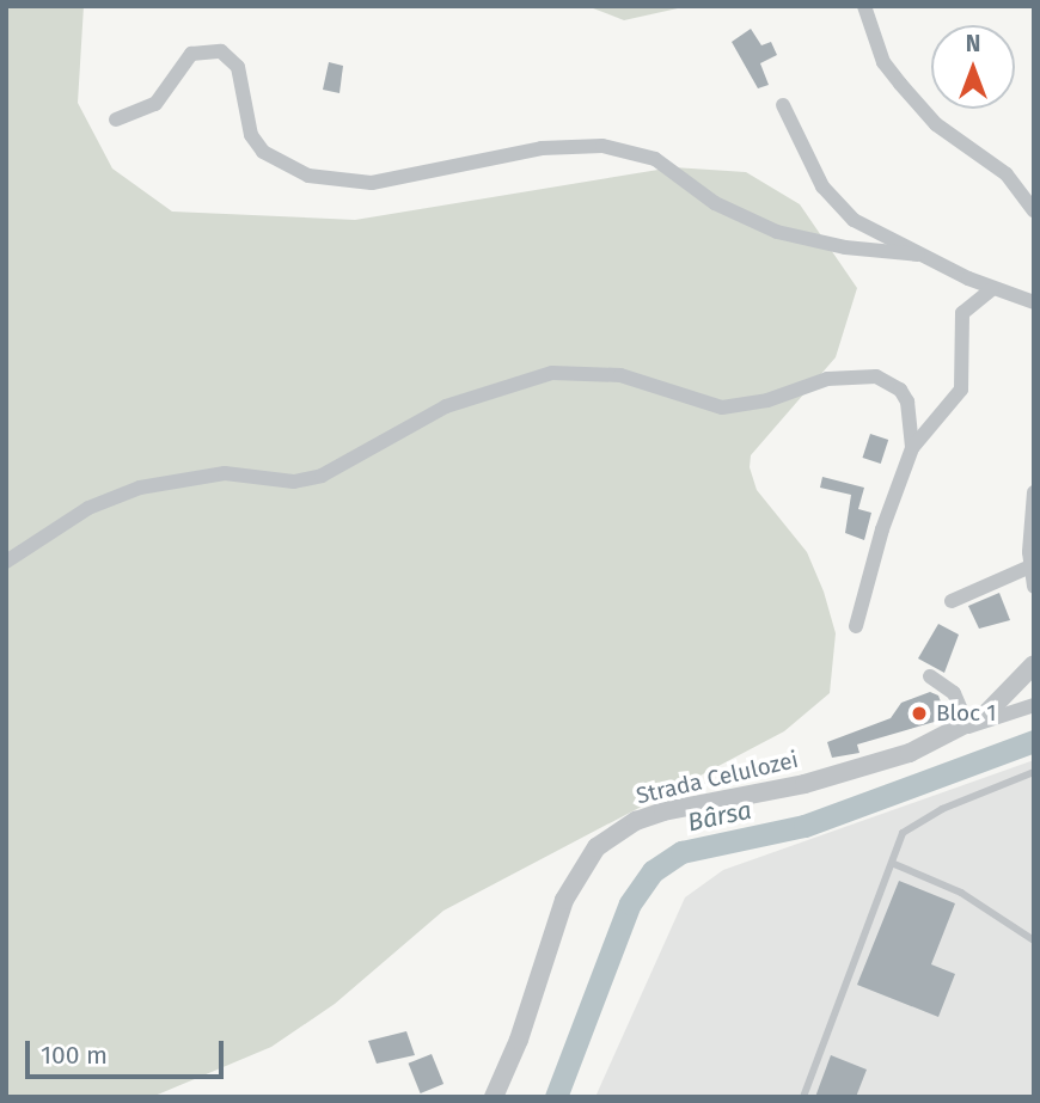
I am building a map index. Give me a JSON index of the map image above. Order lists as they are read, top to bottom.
{
  "streets": {
    "street": ["Strada Celulozei"]
  },
  "water": ["Bârsa"],
  "places": ["Bloc 1"],
  "scale_bar": "100 m",
  "north": "top"
}
